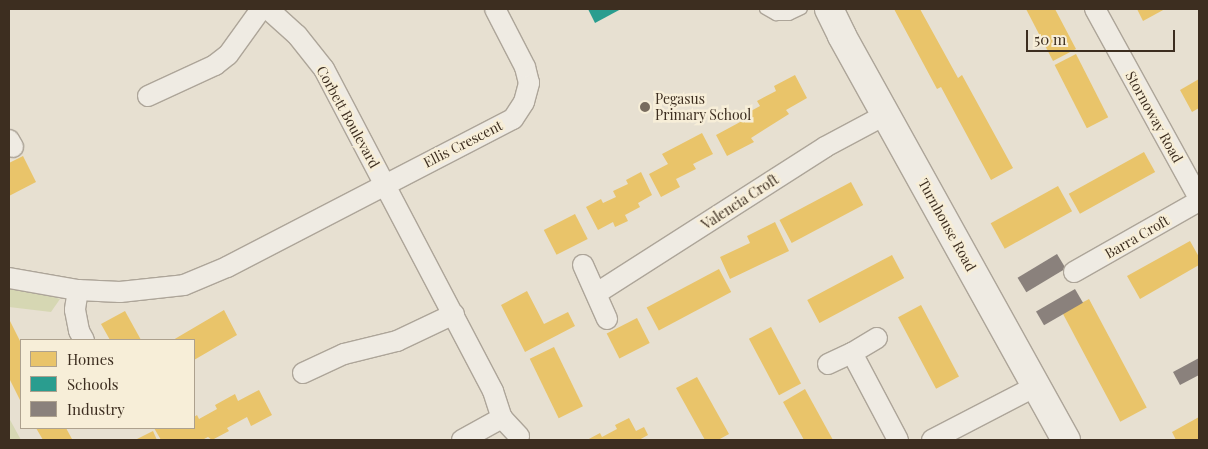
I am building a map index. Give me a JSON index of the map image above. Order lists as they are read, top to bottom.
{
  "streets": {
    "street": [
      "Corbett Boulevard",
      "Stornoway Road",
      "Ellis Crescent",
      "Valencia Croft",
      "Turnhouse Road",
      "Barra Croft"
    ]
  },
  "crossings": [
    ["Corbett Boulevard", "Ellis Crescent"],
    ["Stornoway Road", "Barra Croft"],
    ["Valencia Croft", "Turnhouse Road"]
  ],
  "places": ["Pegasus Primary School"],
  "legend": ["Homes", "Schools", "Industry"],
  "scale_bar": "50 m"
}
